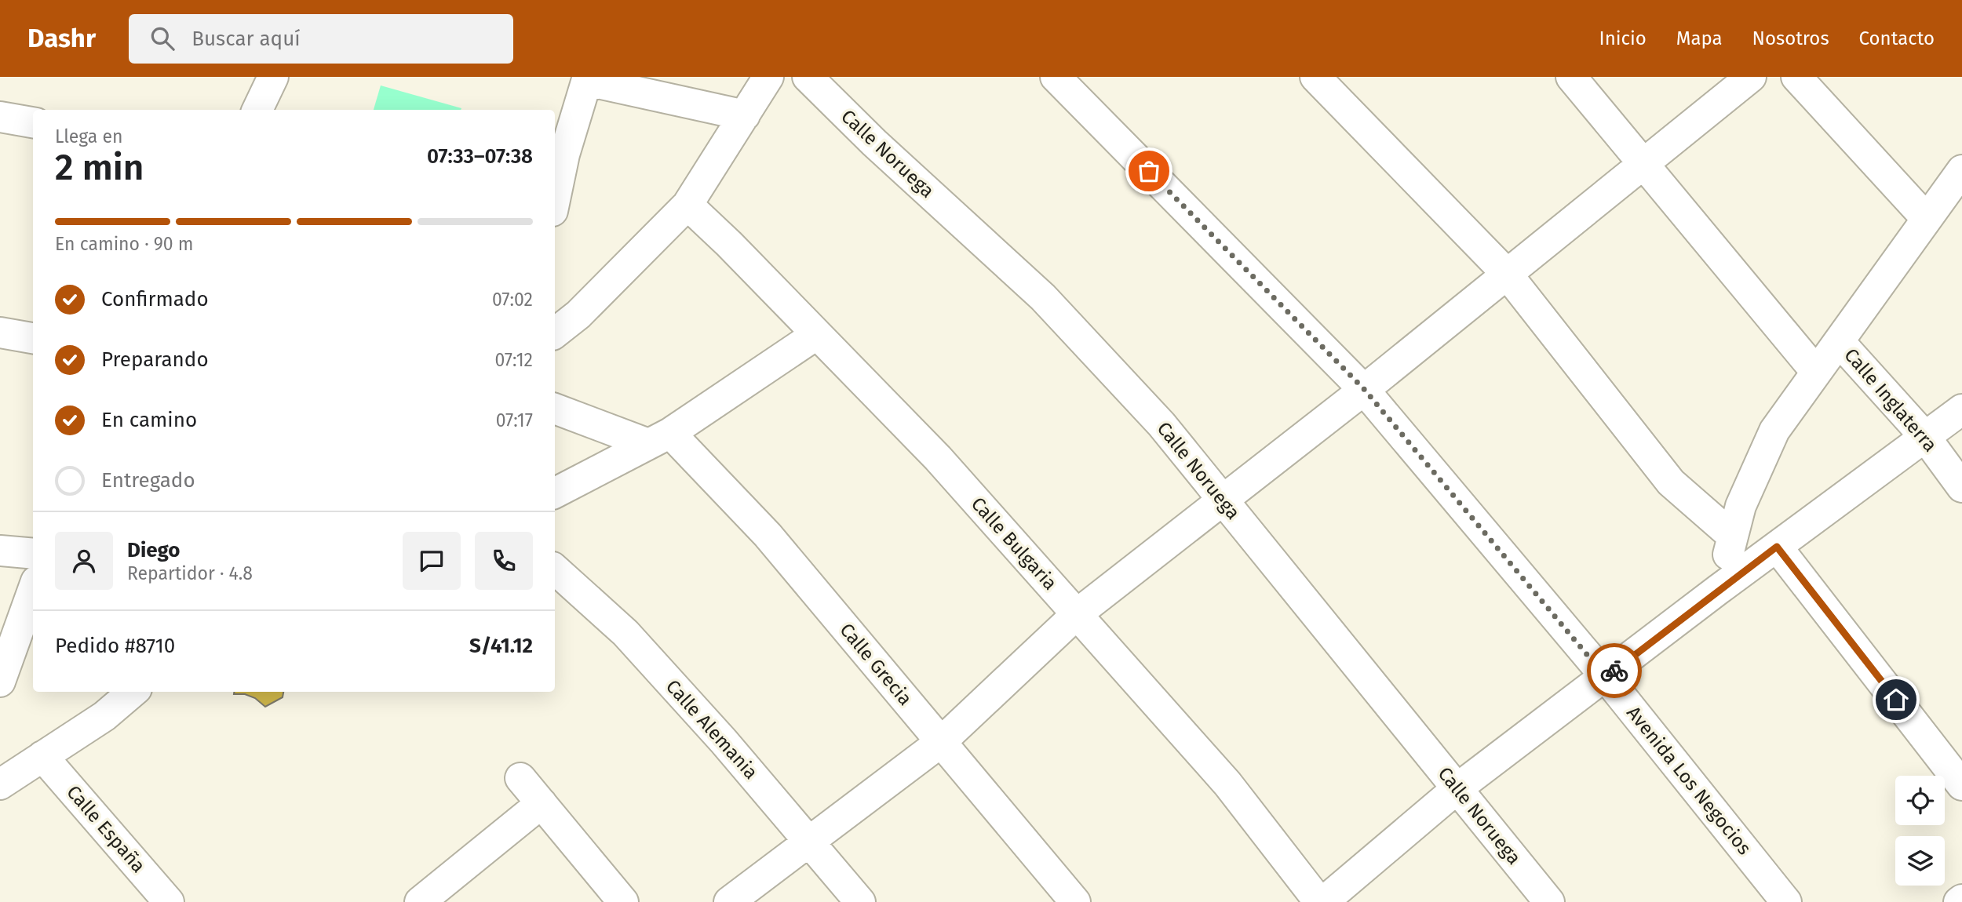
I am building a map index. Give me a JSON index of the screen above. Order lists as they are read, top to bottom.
{
  "streets": {
    "street": [
      "Calle Noruega",
      "Calle Inglaterra",
      "Calle Bulgaria",
      "Calle Grecia",
      "Calle Alemania",
      "Avenida Los Negocios",
      "Calle España"
    ]
  },
  "page": {
    "header": "Dashr",
    "search": "Buscar aquí",
    "nav": [
      "Inicio",
      "Mapa",
      "Nosotros",
      "Contacto"
    ],
    "heading": ["2 min", "Llega en", "07:33–07:38"],
    "panel": [
      "Diego",
      "Repartidor · 4.8",
      "Pedido #8710",
      "S/41.12"
    ],
    "bar": "En camino · 90 m",
    "list": [
      ["Confirmado", "07:02"],
      ["Preparando", "07:12"],
      ["En camino", "07:17"],
      "Entregado"
    ]
  }
}
